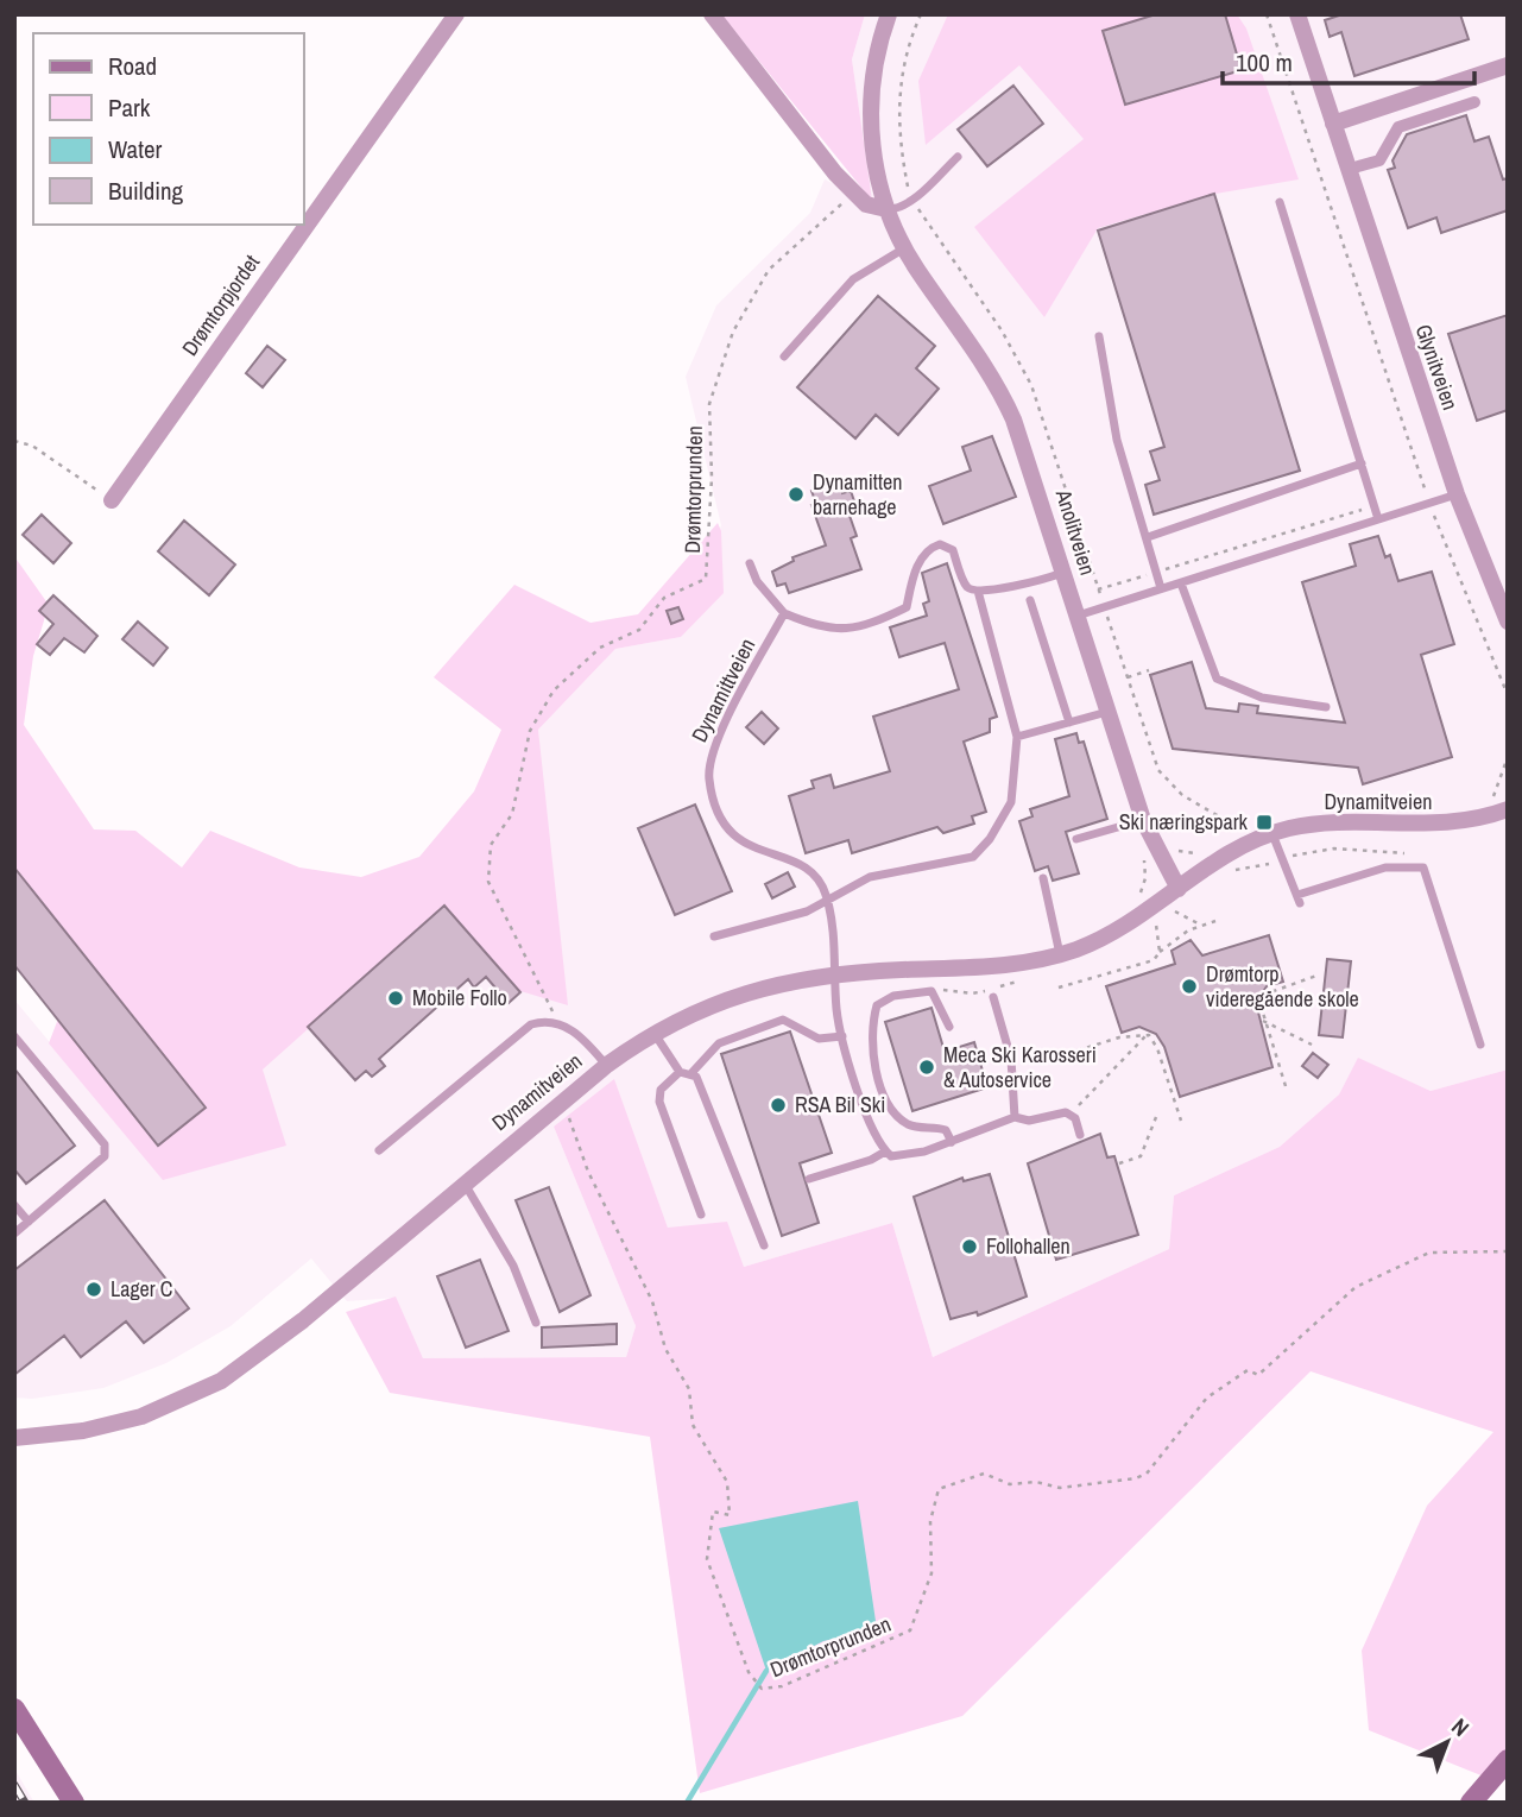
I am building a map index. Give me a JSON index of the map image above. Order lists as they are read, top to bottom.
{
  "streets": {
    "street": [
      "Drømtorpjordet",
      "Glynitveien",
      "Anolitveien",
      "Dynamitveien"
    ],
    "lane": ["Dynamittveien"],
    "path": ["Drømtorprunden"]
  },
  "crossings": [
    ["Drømtorprunden", "Dynamitveien"],
    ["Anolitveien", "Dynamitveien"],
    ["Dynamittveien", "Dynamitveien"]
  ],
  "places": {
    "other": [
      "Dynamitten barnehage",
      "Drømtorp videregående skole",
      "Mobile Follo",
      "Meca Ski Karosseri & Autoservice",
      "RSA Bil Ski",
      "Follohallen",
      "Lager C"
    ],
    "transit": ["Ski næringspark"]
  },
  "legend": [
    "Road",
    "Park",
    "Water",
    "Building"
  ],
  "scale_bar": "100 m",
  "north": "top right"
}
